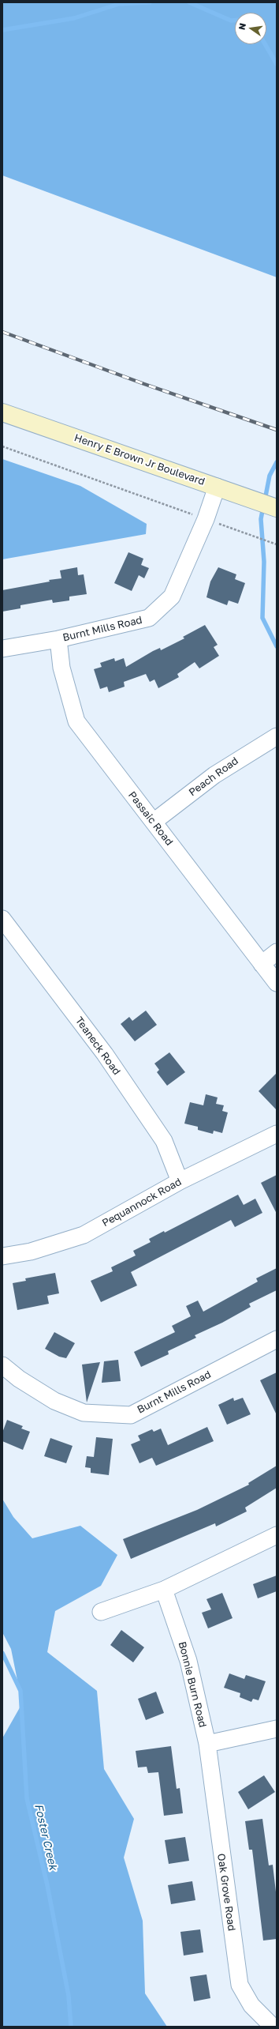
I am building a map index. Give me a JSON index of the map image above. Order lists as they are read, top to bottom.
{
  "streets": {
    "main road": ["Henry E Brown Jr Boulevard"],
    "street": [
      "Burnt Mills Road",
      "Peach Road",
      "Passaic Road",
      "Teaneck Road",
      "Pequannock Road",
      "Bonnie Burn Road",
      "Oak Grove Road"
    ]
  },
  "crossings": [
    ["Henry E Brown Jr Boulevard", "Burnt Mills Road"],
    ["Burnt Mills Road", "Passaic Road"],
    ["Peach Road", "Passaic Road"],
    ["Teaneck Road", "Pequannock Road"],
    ["Bonnie Burn Road", "Oak Grove Road"]
  ],
  "water": ["Foster Creek"],
  "north": "left"
}
